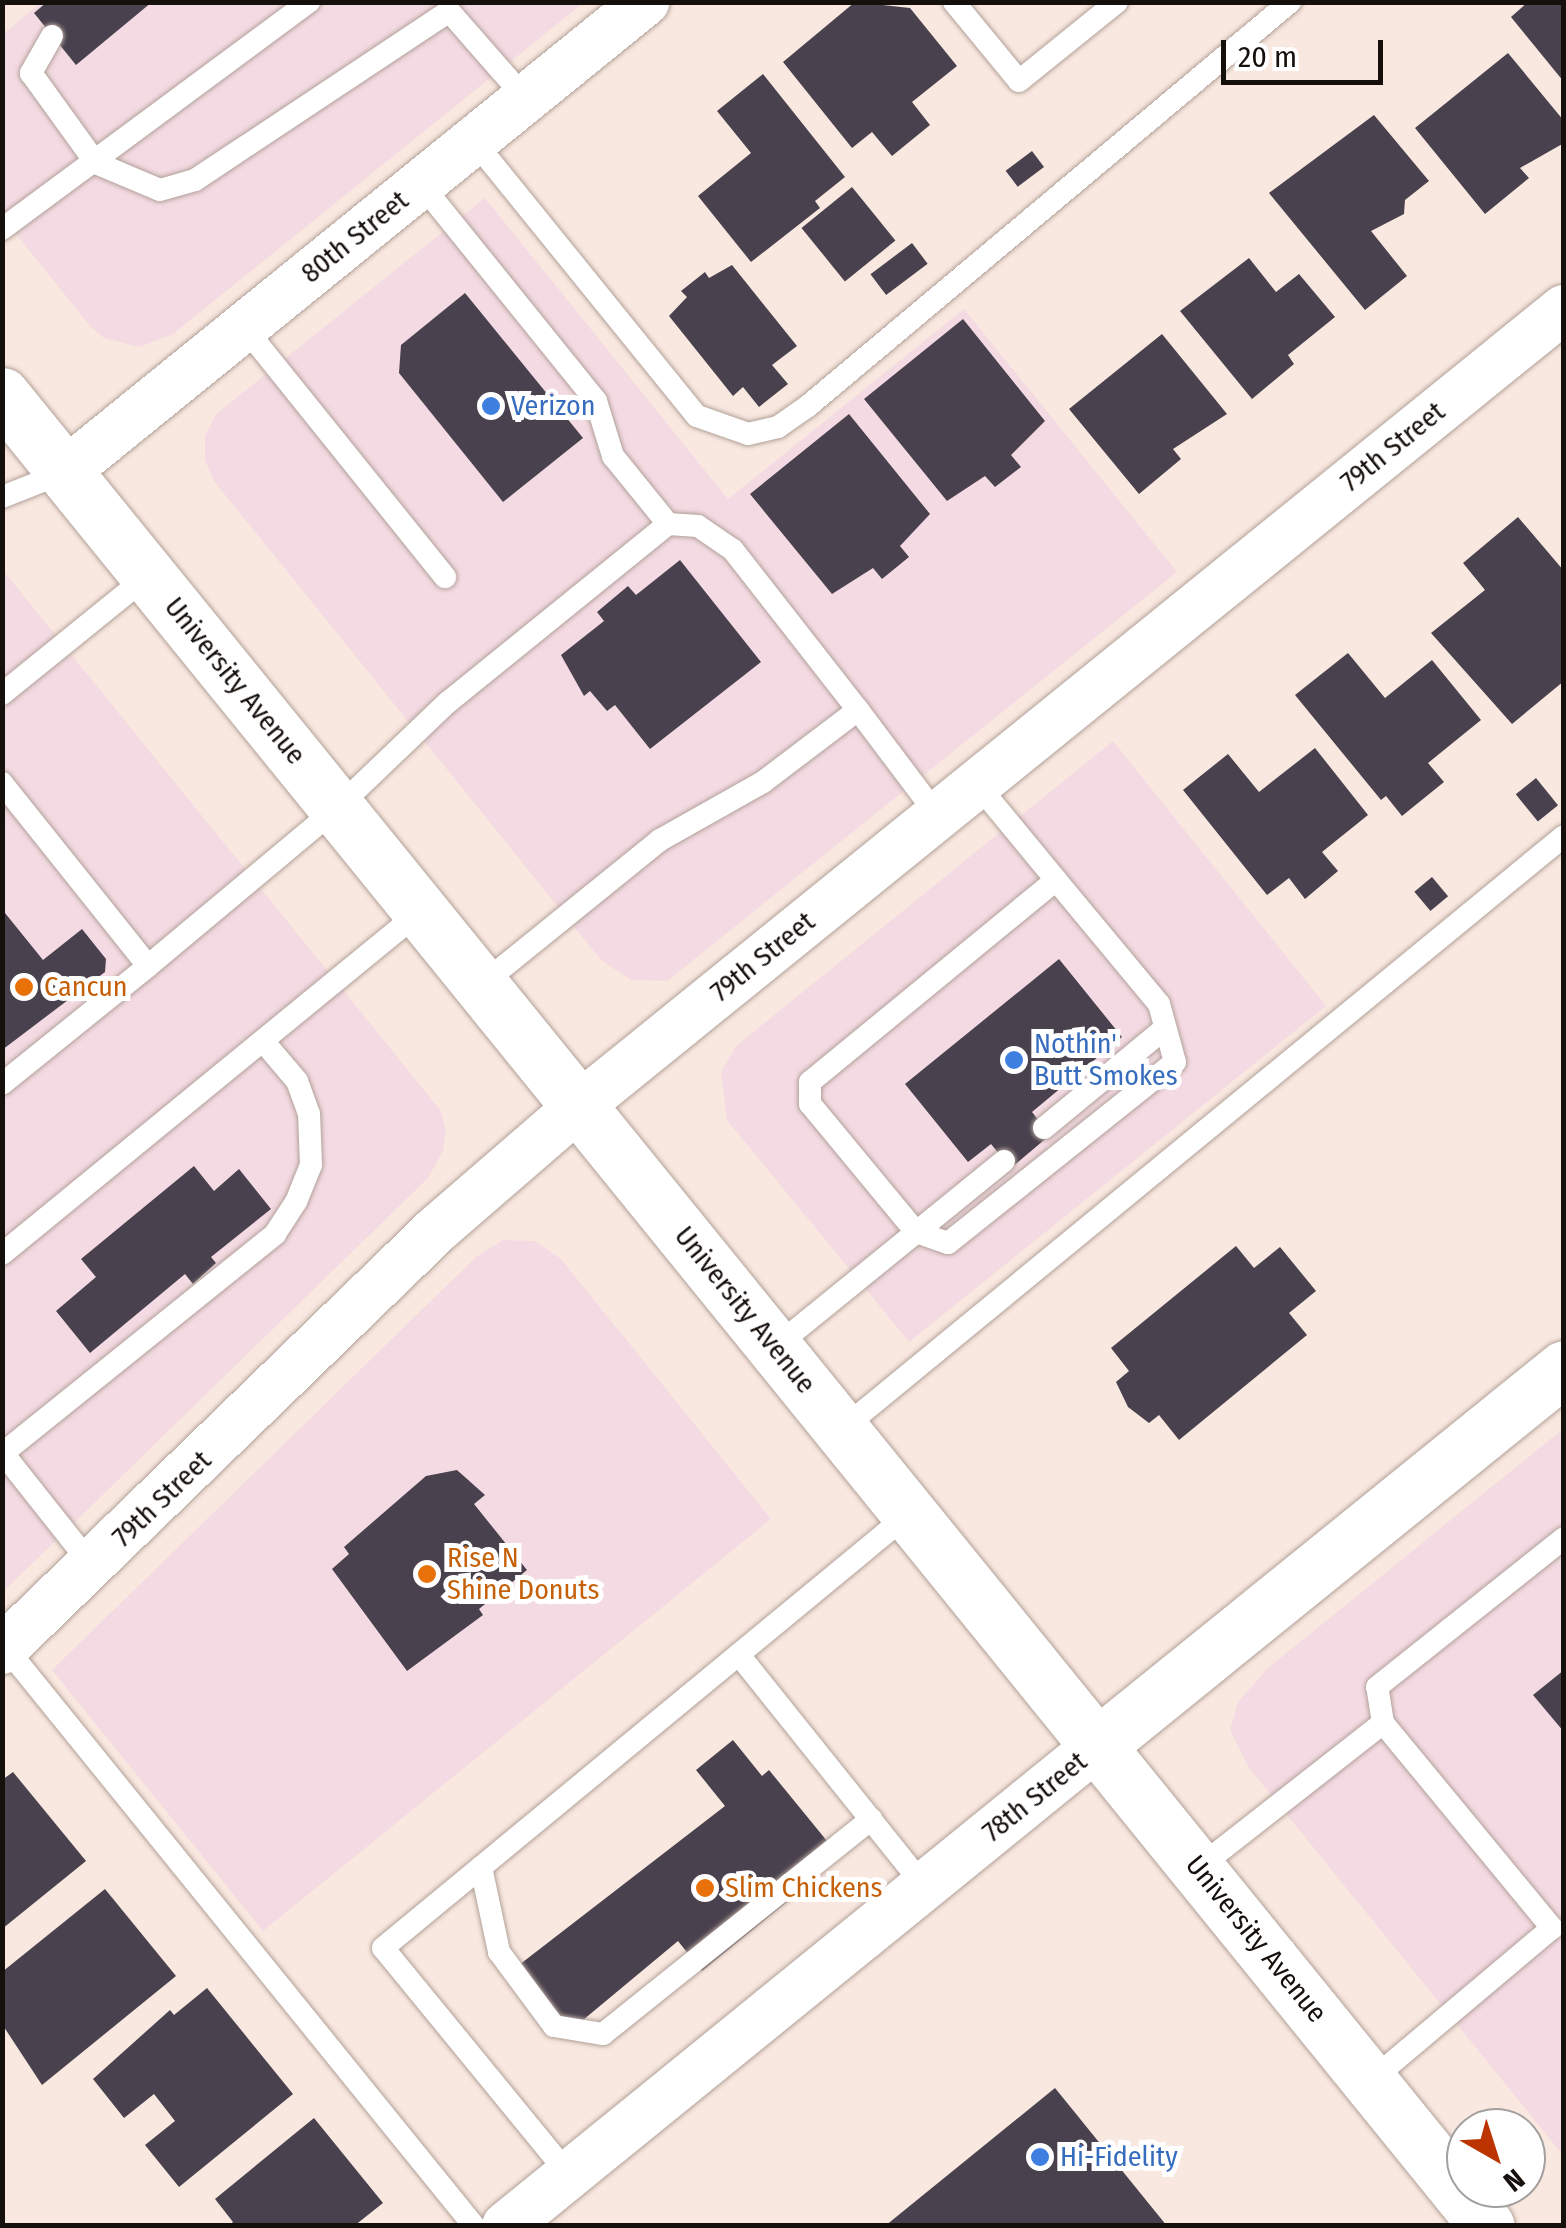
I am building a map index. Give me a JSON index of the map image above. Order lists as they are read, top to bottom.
{
  "streets": {
    "main road": ["University Avenue", "78th Street"],
    "street": ["80th Street", "79th Street"]
  },
  "crossings": [
    ["80th Street", "University Avenue"],
    ["79th Street", "University Avenue"],
    ["University Avenue", "78th Street"]
  ],
  "places": [
    "Verizon",
    "Cancun",
    "Nothin' Butt Smokes",
    "Rise N Shine Donuts",
    "Slim Chickens",
    "Hi-Fidelity"
  ],
  "scale_bar": "20 m",
  "north": "bottom right"
}
